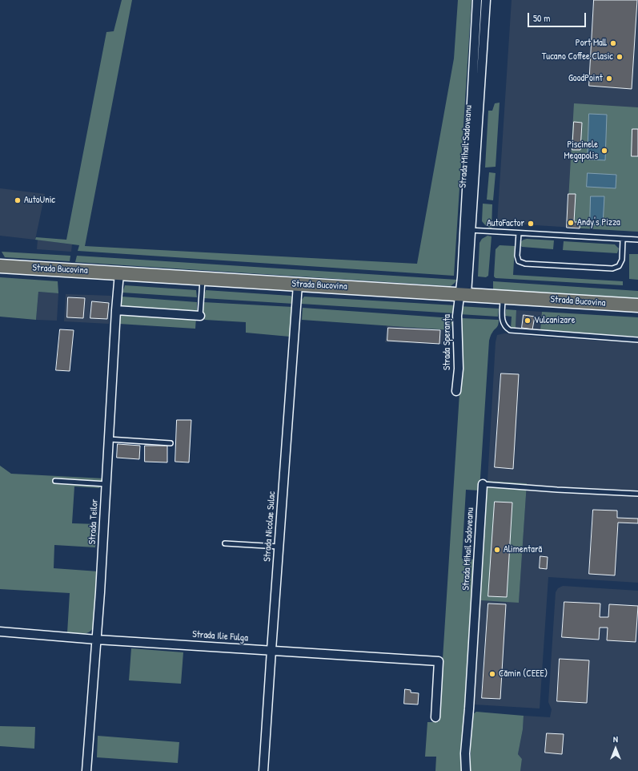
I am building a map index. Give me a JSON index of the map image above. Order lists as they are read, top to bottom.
{
  "streets": {
    "main road": ["Strada Bucovina"],
    "street": [
      "Strada Mihail Sadoveanu",
      "Strada Speranța",
      "Strada Teilor",
      "Strada Nicolae Sulac",
      "Strada Ilie Fulga"
    ]
  },
  "crossings": [
    ["Strada Mihail Sadoveanu", "Strada Bucovina"],
    ["Strada Mihail Sadoveanu", "Strada Speranța"],
    ["Strada Bucovina", "Strada Speranța"],
    ["Strada Bucovina", "Strada Teilor"],
    ["Strada Bucovina", "Strada Nicolae Sulac"],
    ["Strada Teilor", "Strada Ilie Fulga"],
    ["Strada Nicolae Sulac", "Strada Ilie Fulga"]
  ],
  "places": [
    "Port Mall",
    "Tucano Coffee Clasic",
    "GoodPoint",
    "Piscinele Megapolis",
    "AutoUnic",
    "Andy's Pizza",
    "AutoFactor",
    "Vulcanizare",
    "Alimentară",
    "Cămin (CEEE)"
  ],
  "scale_bar": "50 m",
  "north": "top"
}
